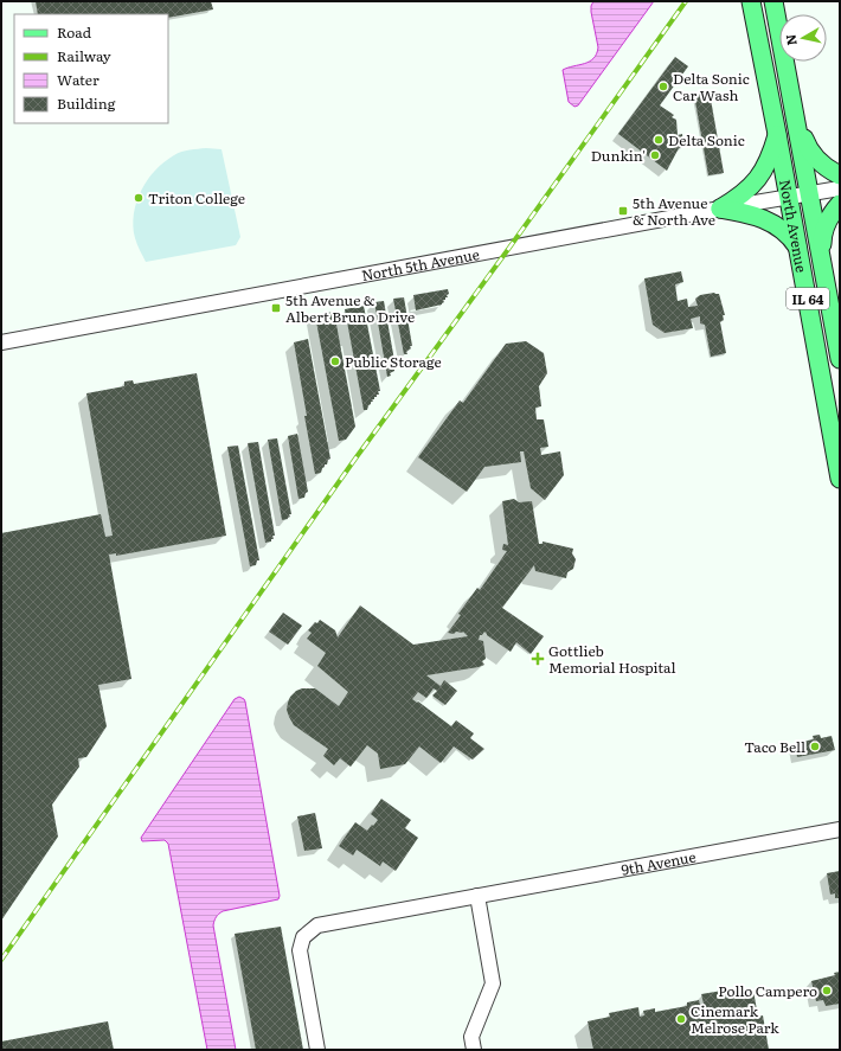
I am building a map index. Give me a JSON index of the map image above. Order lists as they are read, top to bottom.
{
  "streets": {
    "main road": ["North Avenue", "IL 64"],
    "street": ["North 5th Avenue", "9th Avenue"]
  },
  "crossings": [
    ["North Avenue", "North 5th Avenue"]
  ],
  "places": {
    "other": [
      "Delta Sonic Car Wash",
      "Delta Sonic",
      "Dunkin'",
      "Triton College",
      "Public Storage",
      "Taco Bell",
      "Pollo Campero",
      "Cinemark Melrose Park"
    ],
    "transit": ["5th Avenue & North Ave", "5th Avenue & Albert Bruno Drive"],
    "health": ["Gottlieb Memorial Hospital"]
  },
  "legend": [
    "Road",
    "Railway",
    "Water",
    "Building"
  ],
  "north": "left"
}
